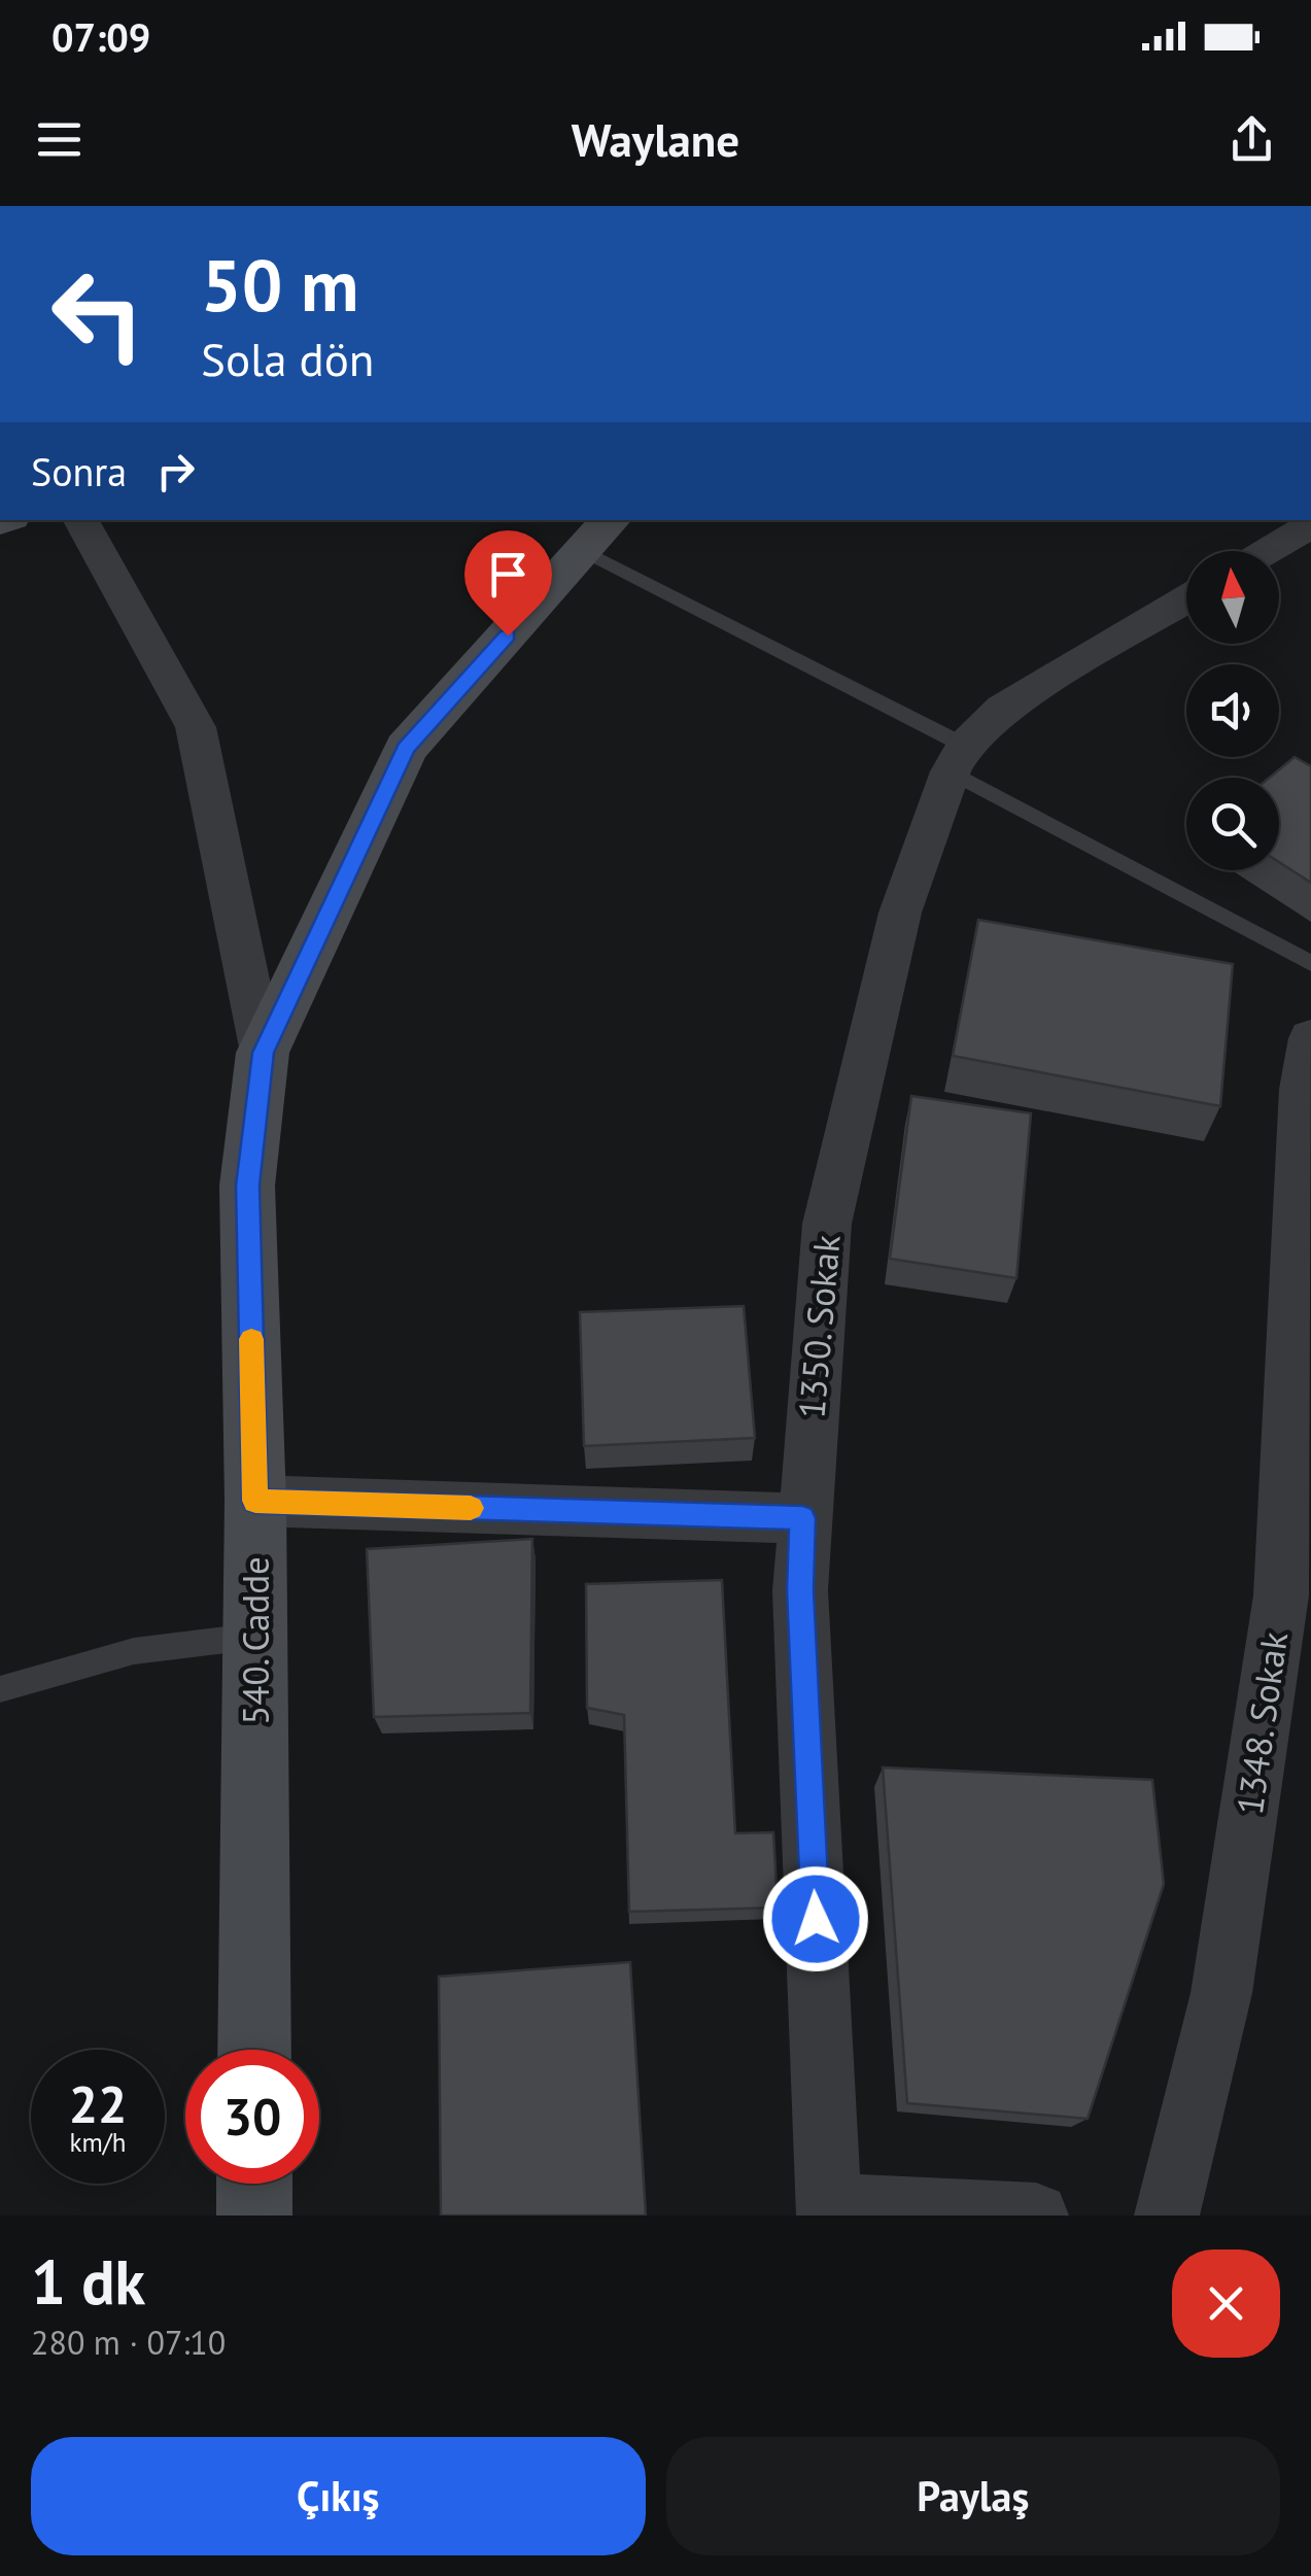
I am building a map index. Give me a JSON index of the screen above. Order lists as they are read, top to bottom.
{
  "streets": {
    "street": ["1350. Sokak", "540. Cadde", "1348. Sokak"]
  },
  "north": "top",
  "page": {
    "status": "07:09",
    "header": "Waylane",
    "turn": ["50 m", "Sola dön"],
    "then": "Sonra",
    "speed": "22 km/h",
    "limit": "30",
    "heading": ["1 dk", "280 m · 07:10"],
    "buttons": ["Çıkış", "Paylaş"]
  }
}
